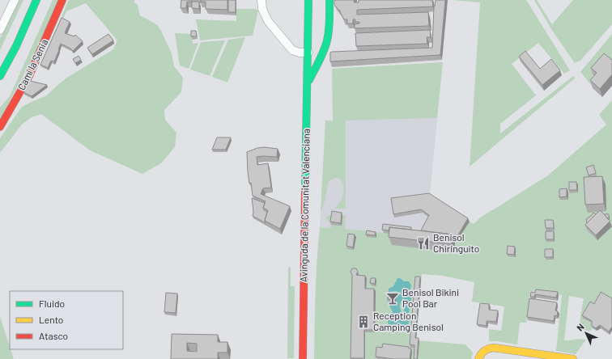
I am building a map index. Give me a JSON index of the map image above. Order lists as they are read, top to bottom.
{
  "streets": {
    "main road": ["Camí la Senia", "Avinguda de la Comunitat Valenciana"]
  },
  "places": {
    "restaurant": ["Benisol Chiringuito"],
    "bar": ["Benisol Bikini Pool Bar"],
    "building": ["Reception Camping Benisol"]
  },
  "legend": ["Fluido", "Lento", "Atasco"],
  "north": "top left"
}
